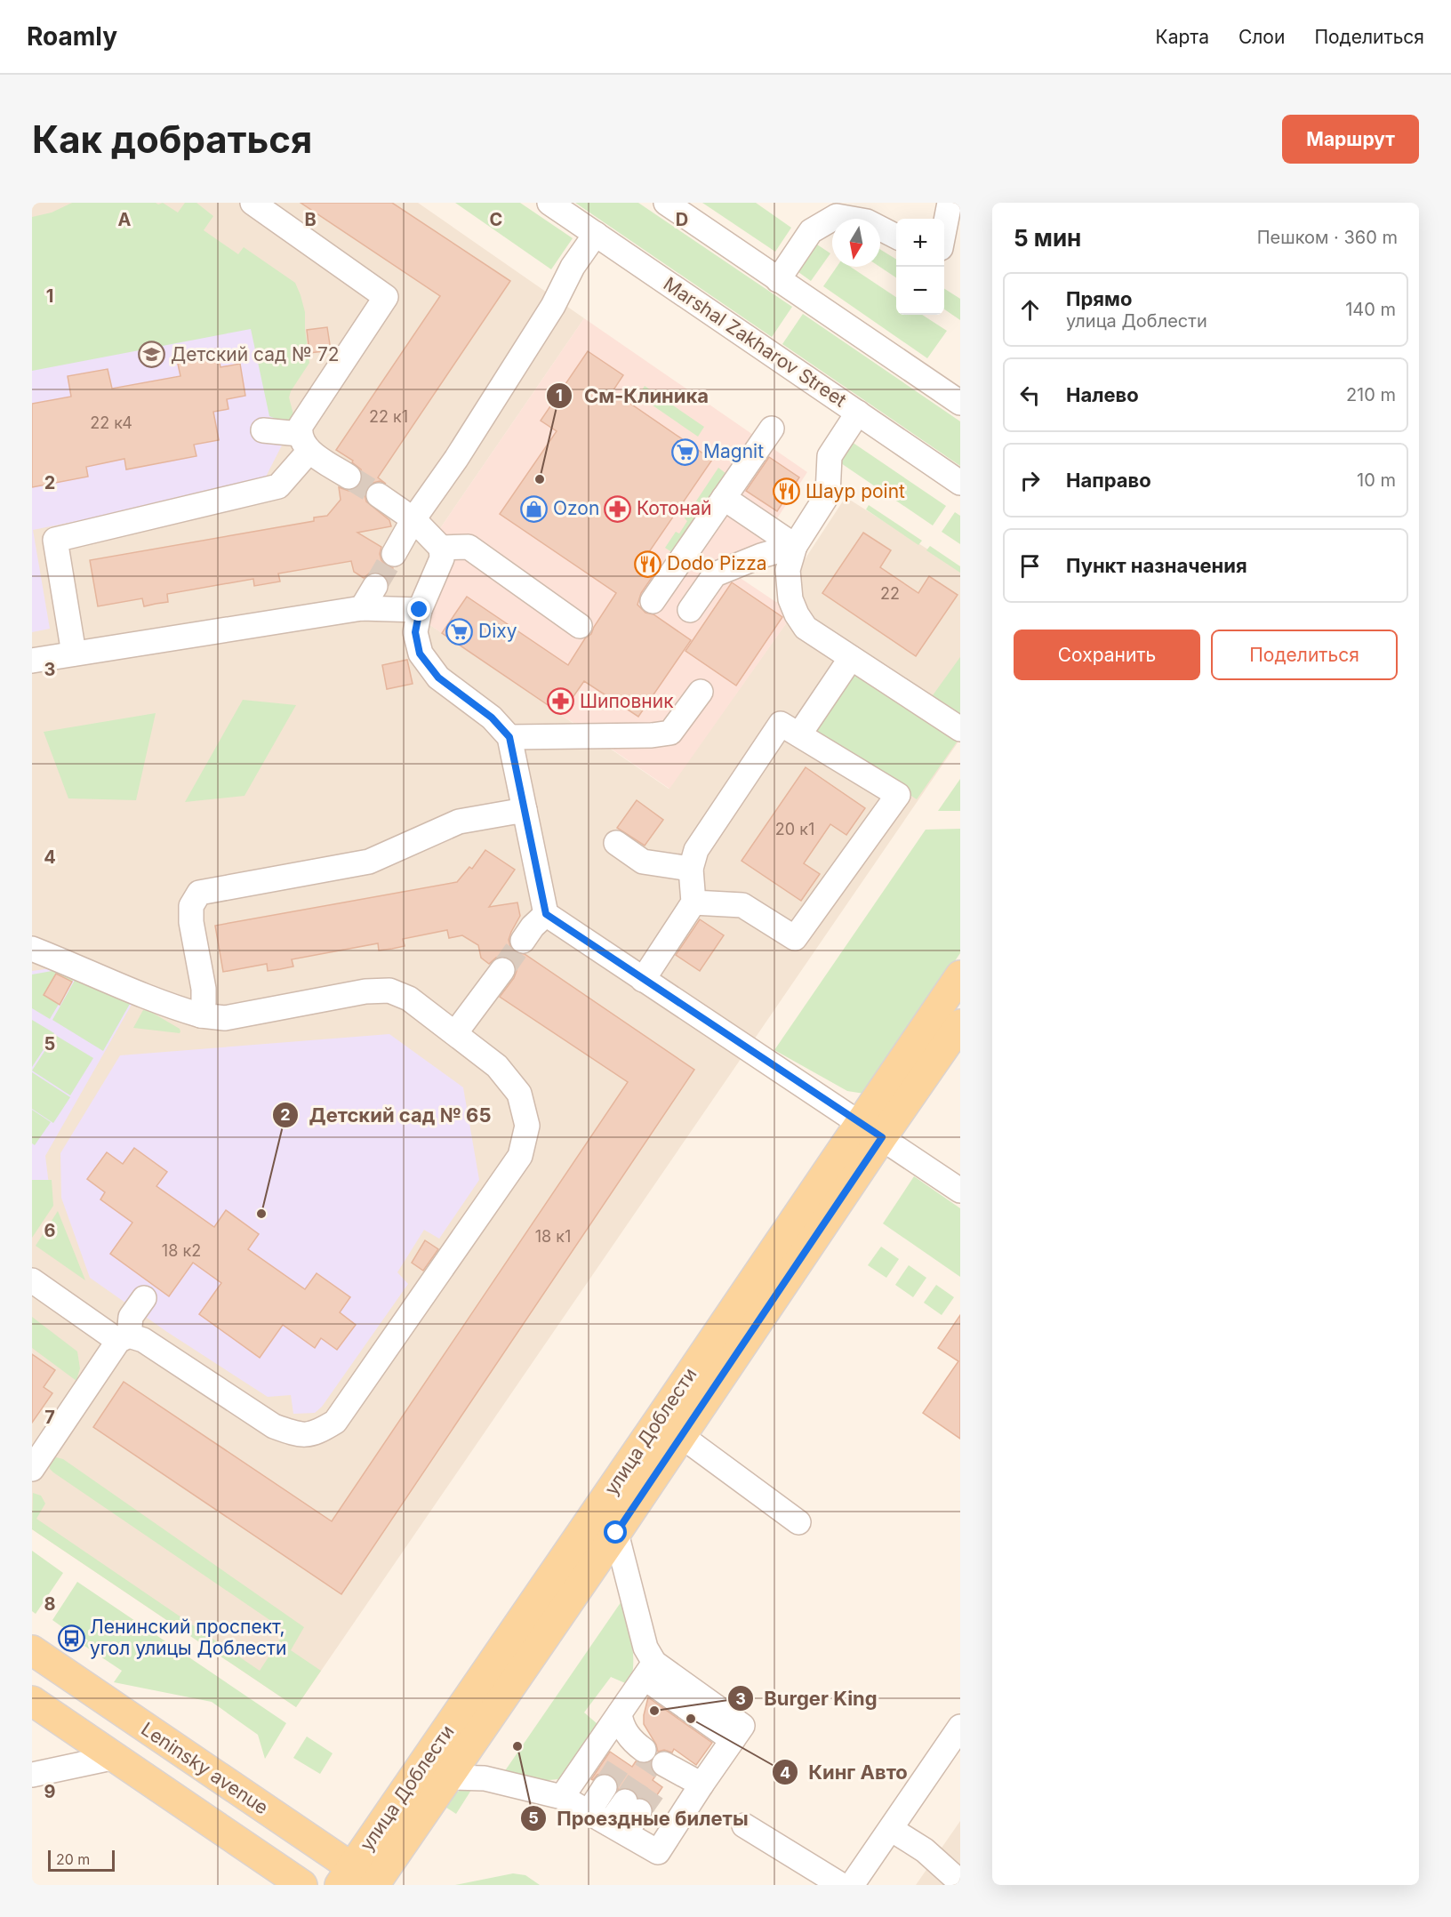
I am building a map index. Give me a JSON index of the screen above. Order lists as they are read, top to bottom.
{
  "streets": {
    "main road": ["улица Доблести", "Leninsky avenue"],
    "street": ["Marshal Zakharov Street"]
  },
  "crossings": [
    ["улица Доблести", "Leninsky avenue"]
  ],
  "places": {
    "school or university": ["Детский сад № 72"],
    "supermarket": ["Magnit", "Dixy"],
    "other": [
      "См-Клиника",
      "Детский сад № 65",
      "Burger King",
      "Кинг Авто",
      "Проездные билеты"
    ],
    "restaurant": ["Шаур point", "Dodo Pizza"],
    "shop": ["Ozon"],
    "pharmacy": ["Котонай", "Шиповник"],
    "bus stop": ["Ленинский проспект, угол улицы Доблести"]
  },
  "house_numbers": [
    "22 к1",
    "22 к4",
    "22",
    "20 к1",
    "18 к1",
    "18 к2"
  ],
  "scale_bar": "20 m",
  "north": "bottom",
  "page": {
    "header": "Roamly",
    "nav": ["Карта", "Слои", "Поделиться"],
    "buttons": [
      "Маршрут",
      ["Сохранить", "Поделиться"]
    ],
    "title": "Как добраться",
    "heading": ["5 мин", "Пешком · 360 m"],
    "map_buttons": ["+", "−"],
    "list": [
      ["Прямо", "улица Доблести", "140 m"],
      ["Налево", "210 m"],
      ["Направо", "10 m"],
      "Пункт назначения"
    ],
    "scale": "20 m"
  },
  "grid": {
    "columns": [
      "A",
      "B",
      "C",
      "D"
    ],
    "rows": [
      "1",
      "2",
      "3",
      "4",
      "5",
      "6",
      "7",
      "8",
      "9"
    ]
  }
}
